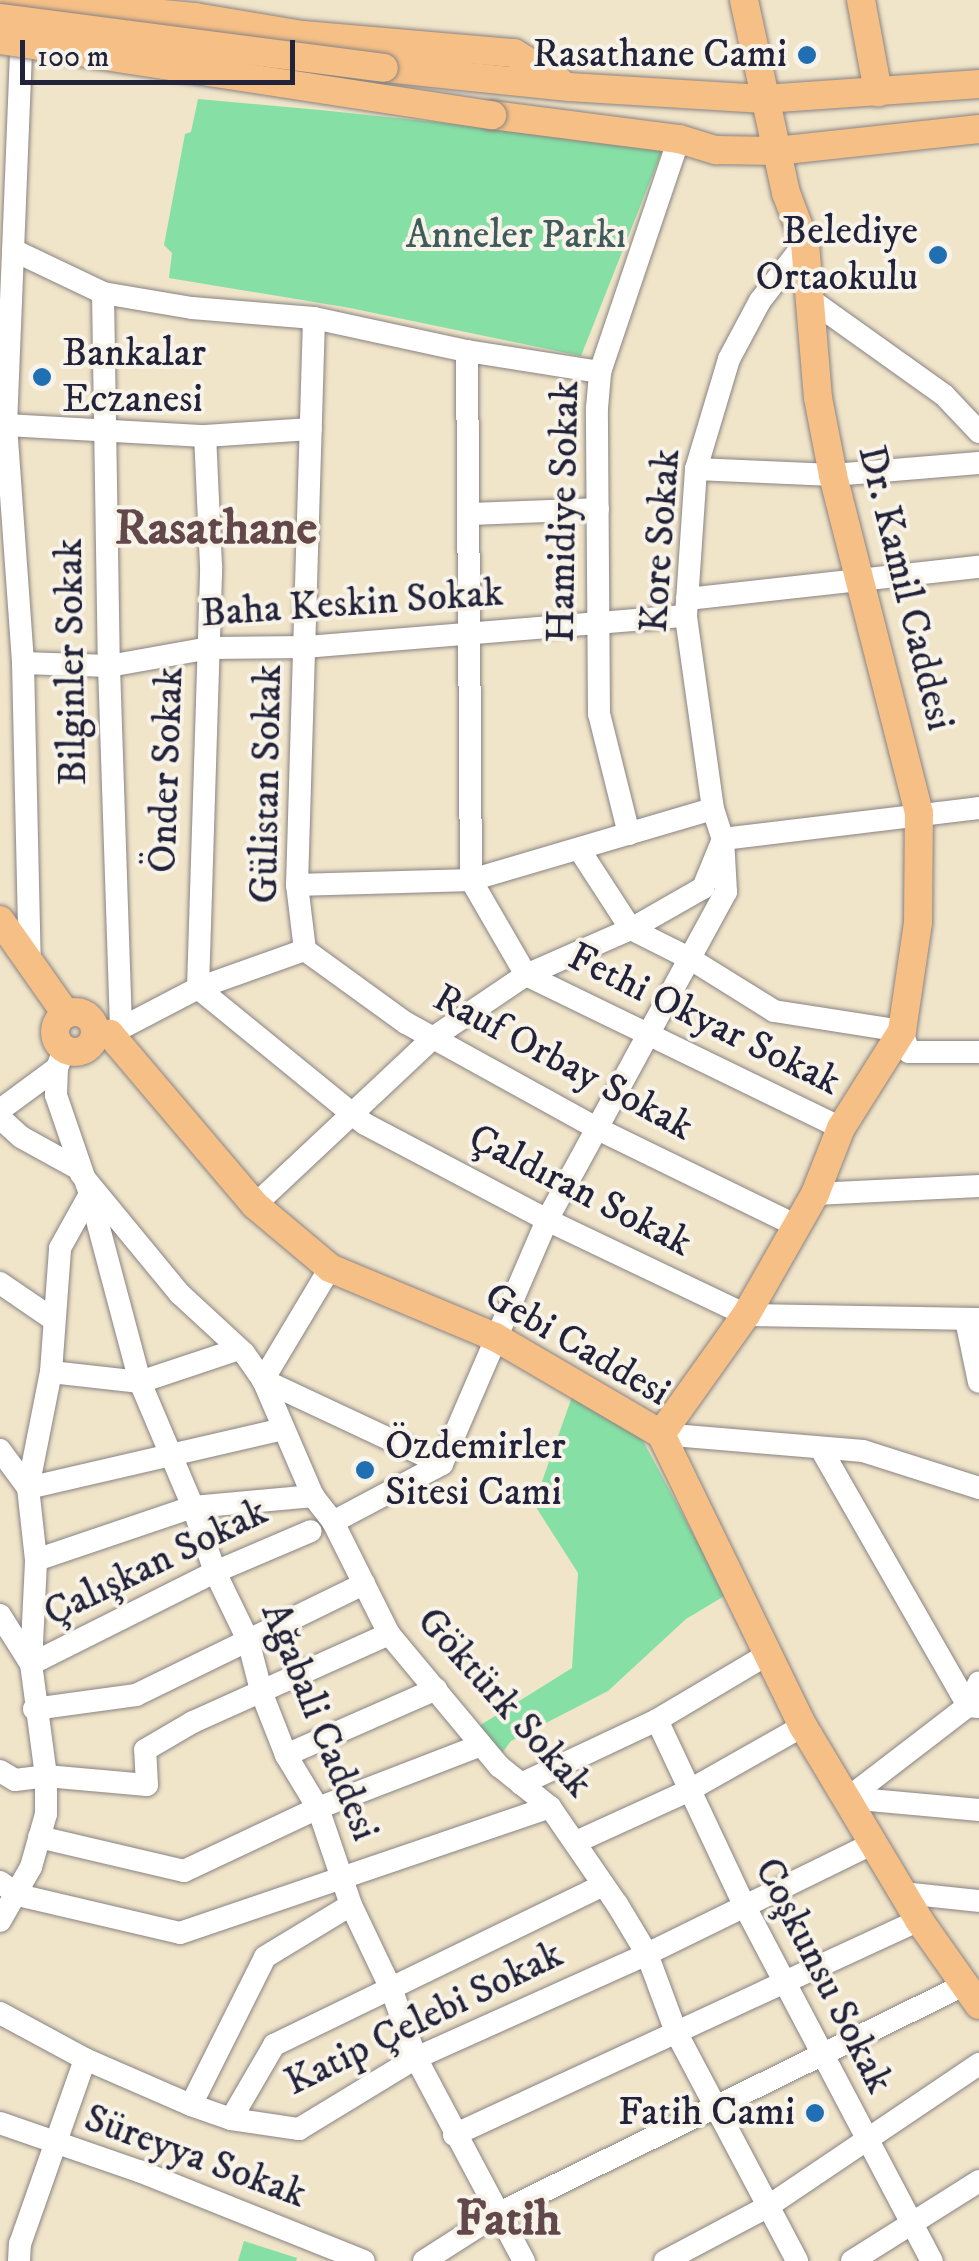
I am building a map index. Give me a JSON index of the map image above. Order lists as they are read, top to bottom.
{
  "streets": {
    "main road": ["Dr. Kamil Caddesi", "Gebi Caddesi"],
    "street": [
      "Hamidiye Sokak",
      "Kore Sokak",
      "Baha Keskin Sokak",
      "Bilginler Sokak",
      "Önder Sokak",
      "Gülistan Sokak",
      "Fethi Okyar Sokak",
      "Rauf Orbay Sokak",
      "Çaldıran Sokak",
      "Çalışkan Sokak",
      "Göktürk Sokak",
      "Ağabali Caddesi",
      "Coşkunsu Sokak",
      "Katip Çelebi Sokak",
      "Süreyya Sokak"
    ]
  },
  "crossings": [
    ["Hamidiye Sokak", "Baha Keskin Sokak"],
    ["Kore Sokak", "Dr. Kamil Caddesi"],
    ["Kore Sokak", "Baha Keskin Sokak"],
    ["Dr. Kamil Caddesi", "Baha Keskin Sokak"],
    ["Dr. Kamil Caddesi", "Fethi Okyar Sokak"],
    ["Dr. Kamil Caddesi", "Rauf Orbay Sokak"],
    ["Dr. Kamil Caddesi", "Çaldıran Sokak"],
    ["Dr. Kamil Caddesi", "Gebi Caddesi"],
    ["Baha Keskin Sokak", "Bilginler Sokak"],
    ["Baha Keskin Sokak", "Önder Sokak"],
    ["Baha Keskin Sokak", "Gülistan Sokak"],
    ["Bilginler Sokak", "Gebi Caddesi"],
    ["Önder Sokak", "Çaldıran Sokak"],
    ["Gülistan Sokak", "Rauf Orbay Sokak"],
    ["Gebi Caddesi", "Katip Çelebi Sokak"],
    ["Çalışkan Sokak", "Göktürk Sokak"],
    ["Çalışkan Sokak", "Ağabali Caddesi"],
    ["Göktürk Sokak", "Ağabali Caddesi"],
    ["Göktürk Sokak", "Katip Çelebi Sokak"],
    ["Ağabali Caddesi", "Katip Çelebi Sokak"],
    ["Coşkunsu Sokak", "Katip Çelebi Sokak"]
  ],
  "districts": ["Rasathane", "Fatih"],
  "parks": ["Anneler Parkı"],
  "places": [
    "Rasathane Cami",
    "Belediye Ortaokulu",
    "Bankalar Eczanesi",
    "Özdemirler Sitesi Cami",
    "Fatih Cami"
  ],
  "scale_bar": "100 m"
}
